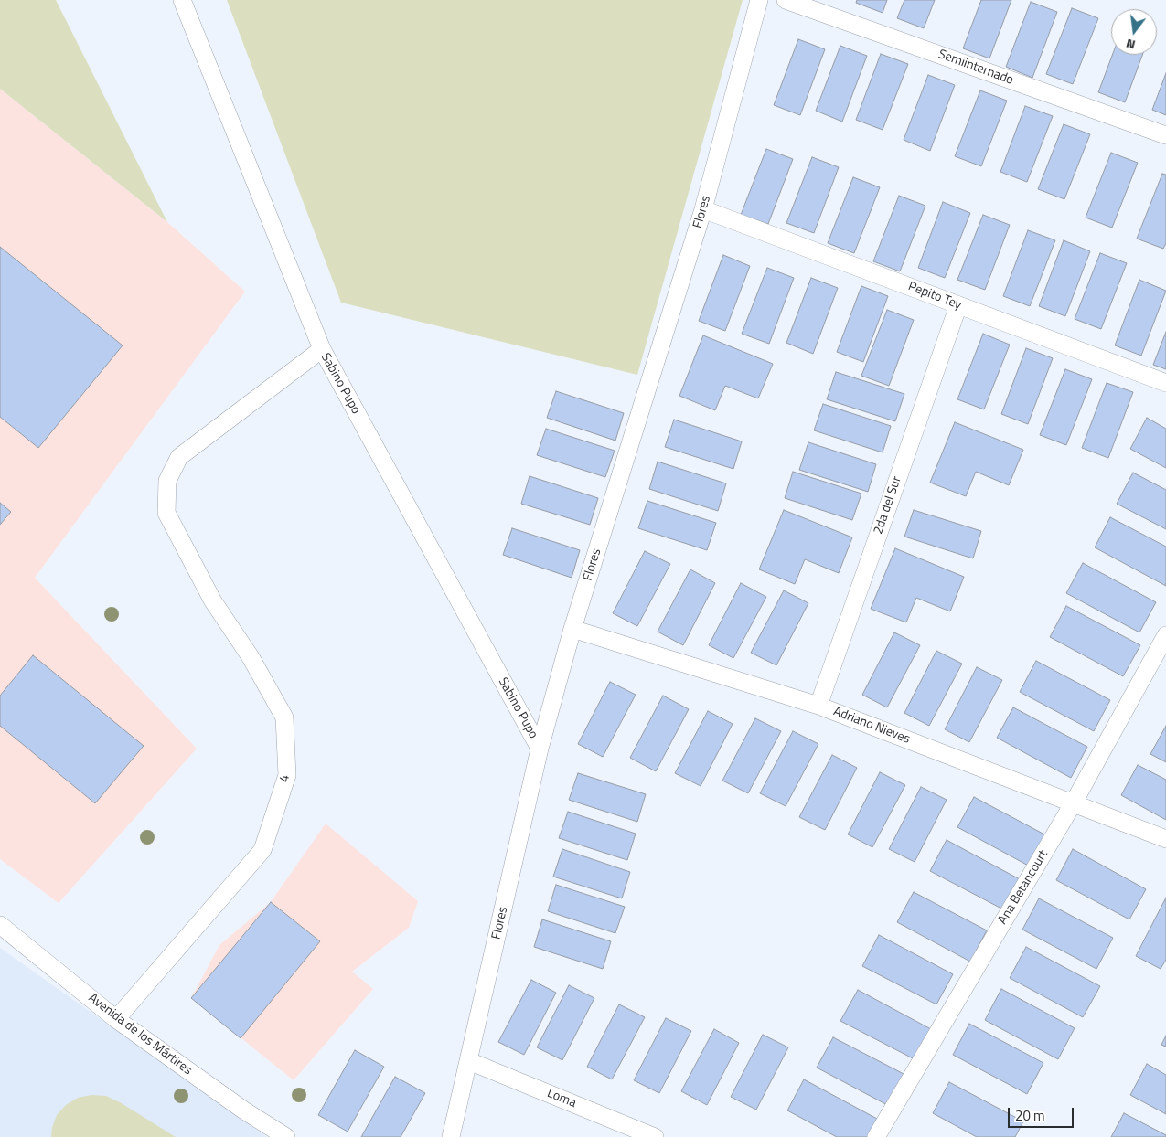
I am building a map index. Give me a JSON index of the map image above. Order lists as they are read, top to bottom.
{
  "streets": {
    "street": [
      "Semiinternado",
      "Flores",
      "Pepito Tey",
      "Sabino Pupo",
      "2da del Sur",
      "Adriano Nieves",
      "4",
      "Ana Betancourt",
      "Avenida de los Mártires",
      "Loma"
    ]
  },
  "crossings": [
    ["Flores", "Pepito Tey"],
    ["Flores", "Sabino Pupo"],
    ["Flores", "Adriano Nieves"],
    ["Flores", "Loma"],
    ["Pepito Tey", "2da del Sur"],
    ["Sabino Pupo", "4"],
    ["2da del Sur", "Adriano Nieves"],
    ["Adriano Nieves", "Ana Betancourt"],
    ["4", "Avenida de los Mártires"]
  ],
  "scale_bar": "20 m",
  "north": "bottom"
}
